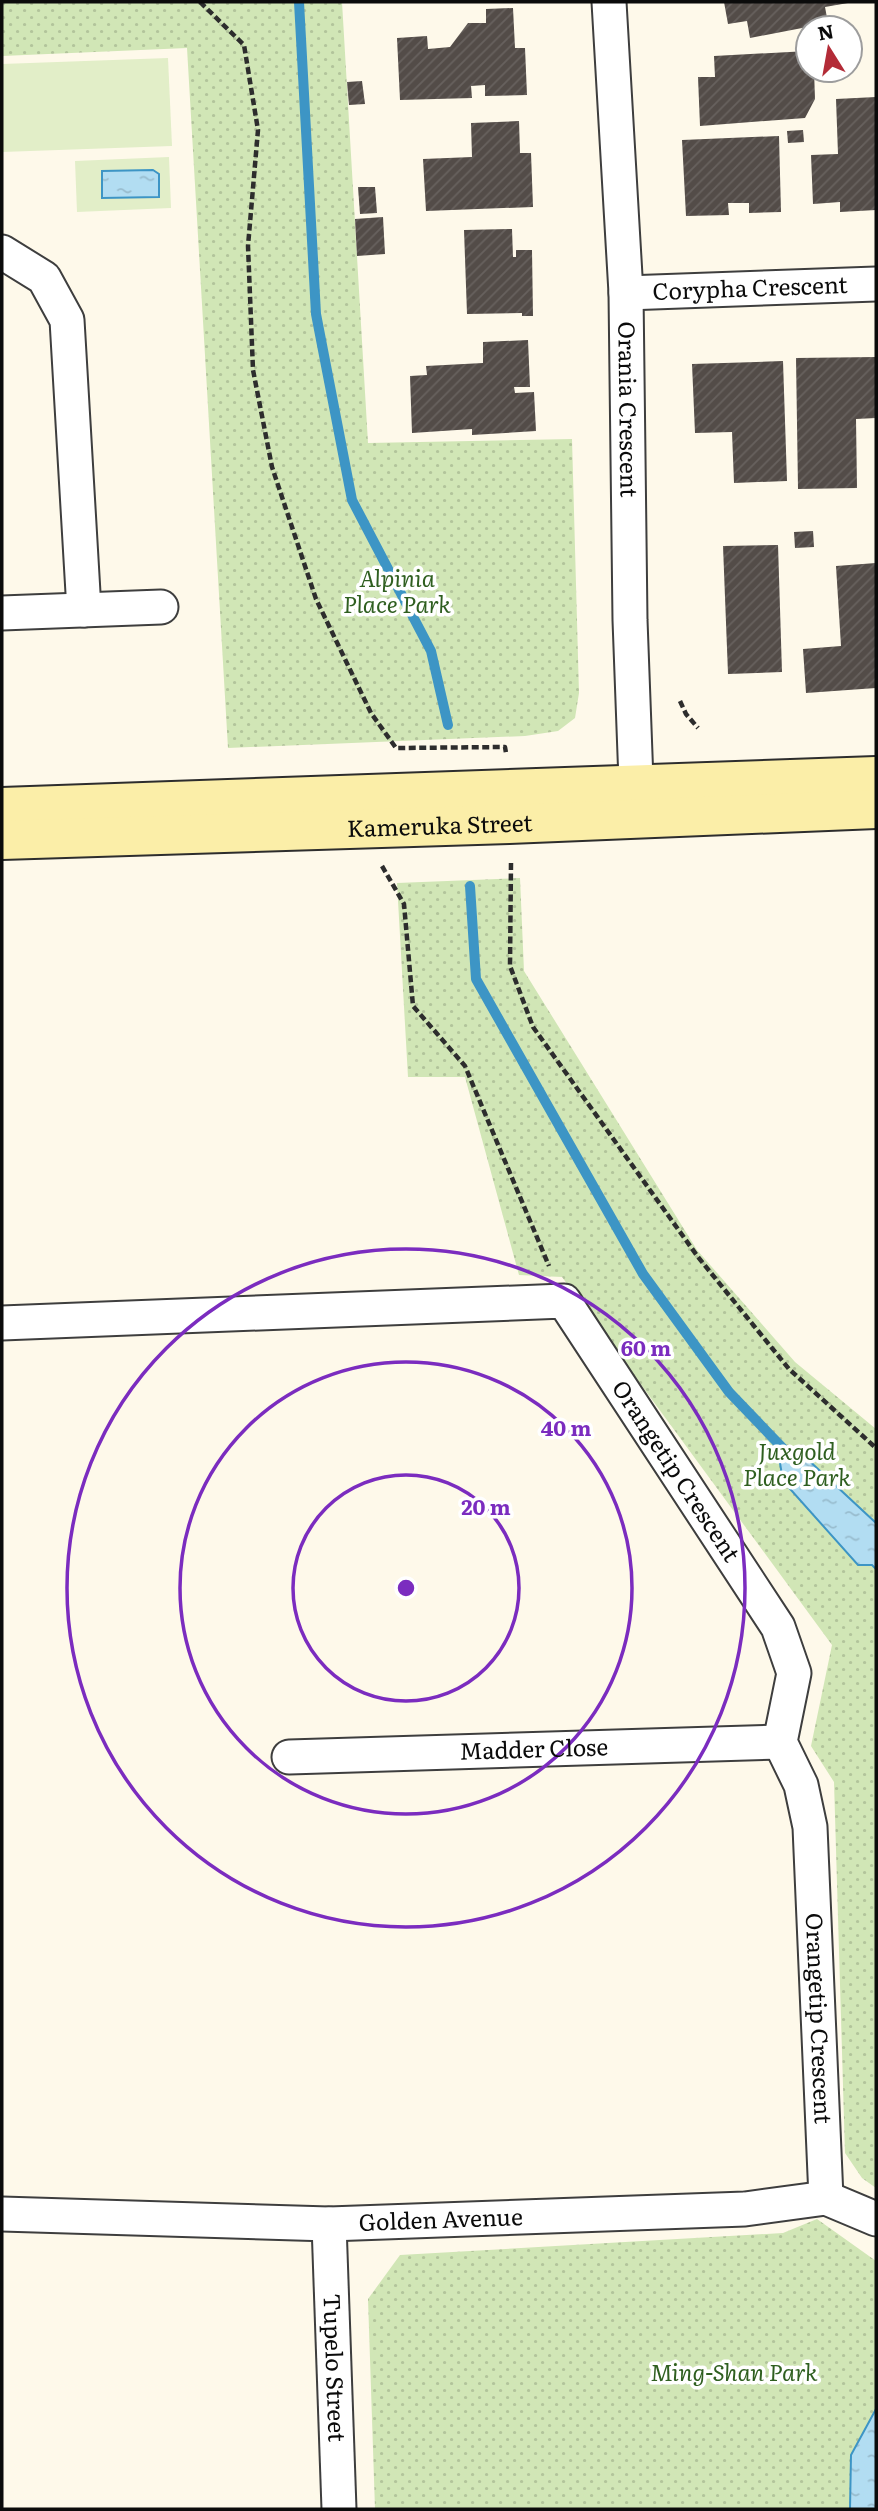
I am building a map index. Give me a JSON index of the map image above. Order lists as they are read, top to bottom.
{
  "streets": {
    "street": [
      "Corypha Crescent",
      "Orania Crescent",
      "Kameruka Street",
      "Orangetip Crescent",
      "Madder Close",
      "Golden Avenue",
      "Tupelo Street"
    ]
  },
  "crossings": [
    ["Corypha Crescent", "Orania Crescent"],
    ["Orania Crescent", "Kameruka Street"],
    ["Orangetip Crescent", "Madder Close"],
    ["Orangetip Crescent", "Golden Avenue"],
    ["Golden Avenue", "Tupelo Street"]
  ],
  "parks": ["Alpinia Place Park", "Juxgold Place Park", "Ming-Shan Park"],
  "north": "top",
  "rings": ["60 m", "40 m", "20 m"]
}
